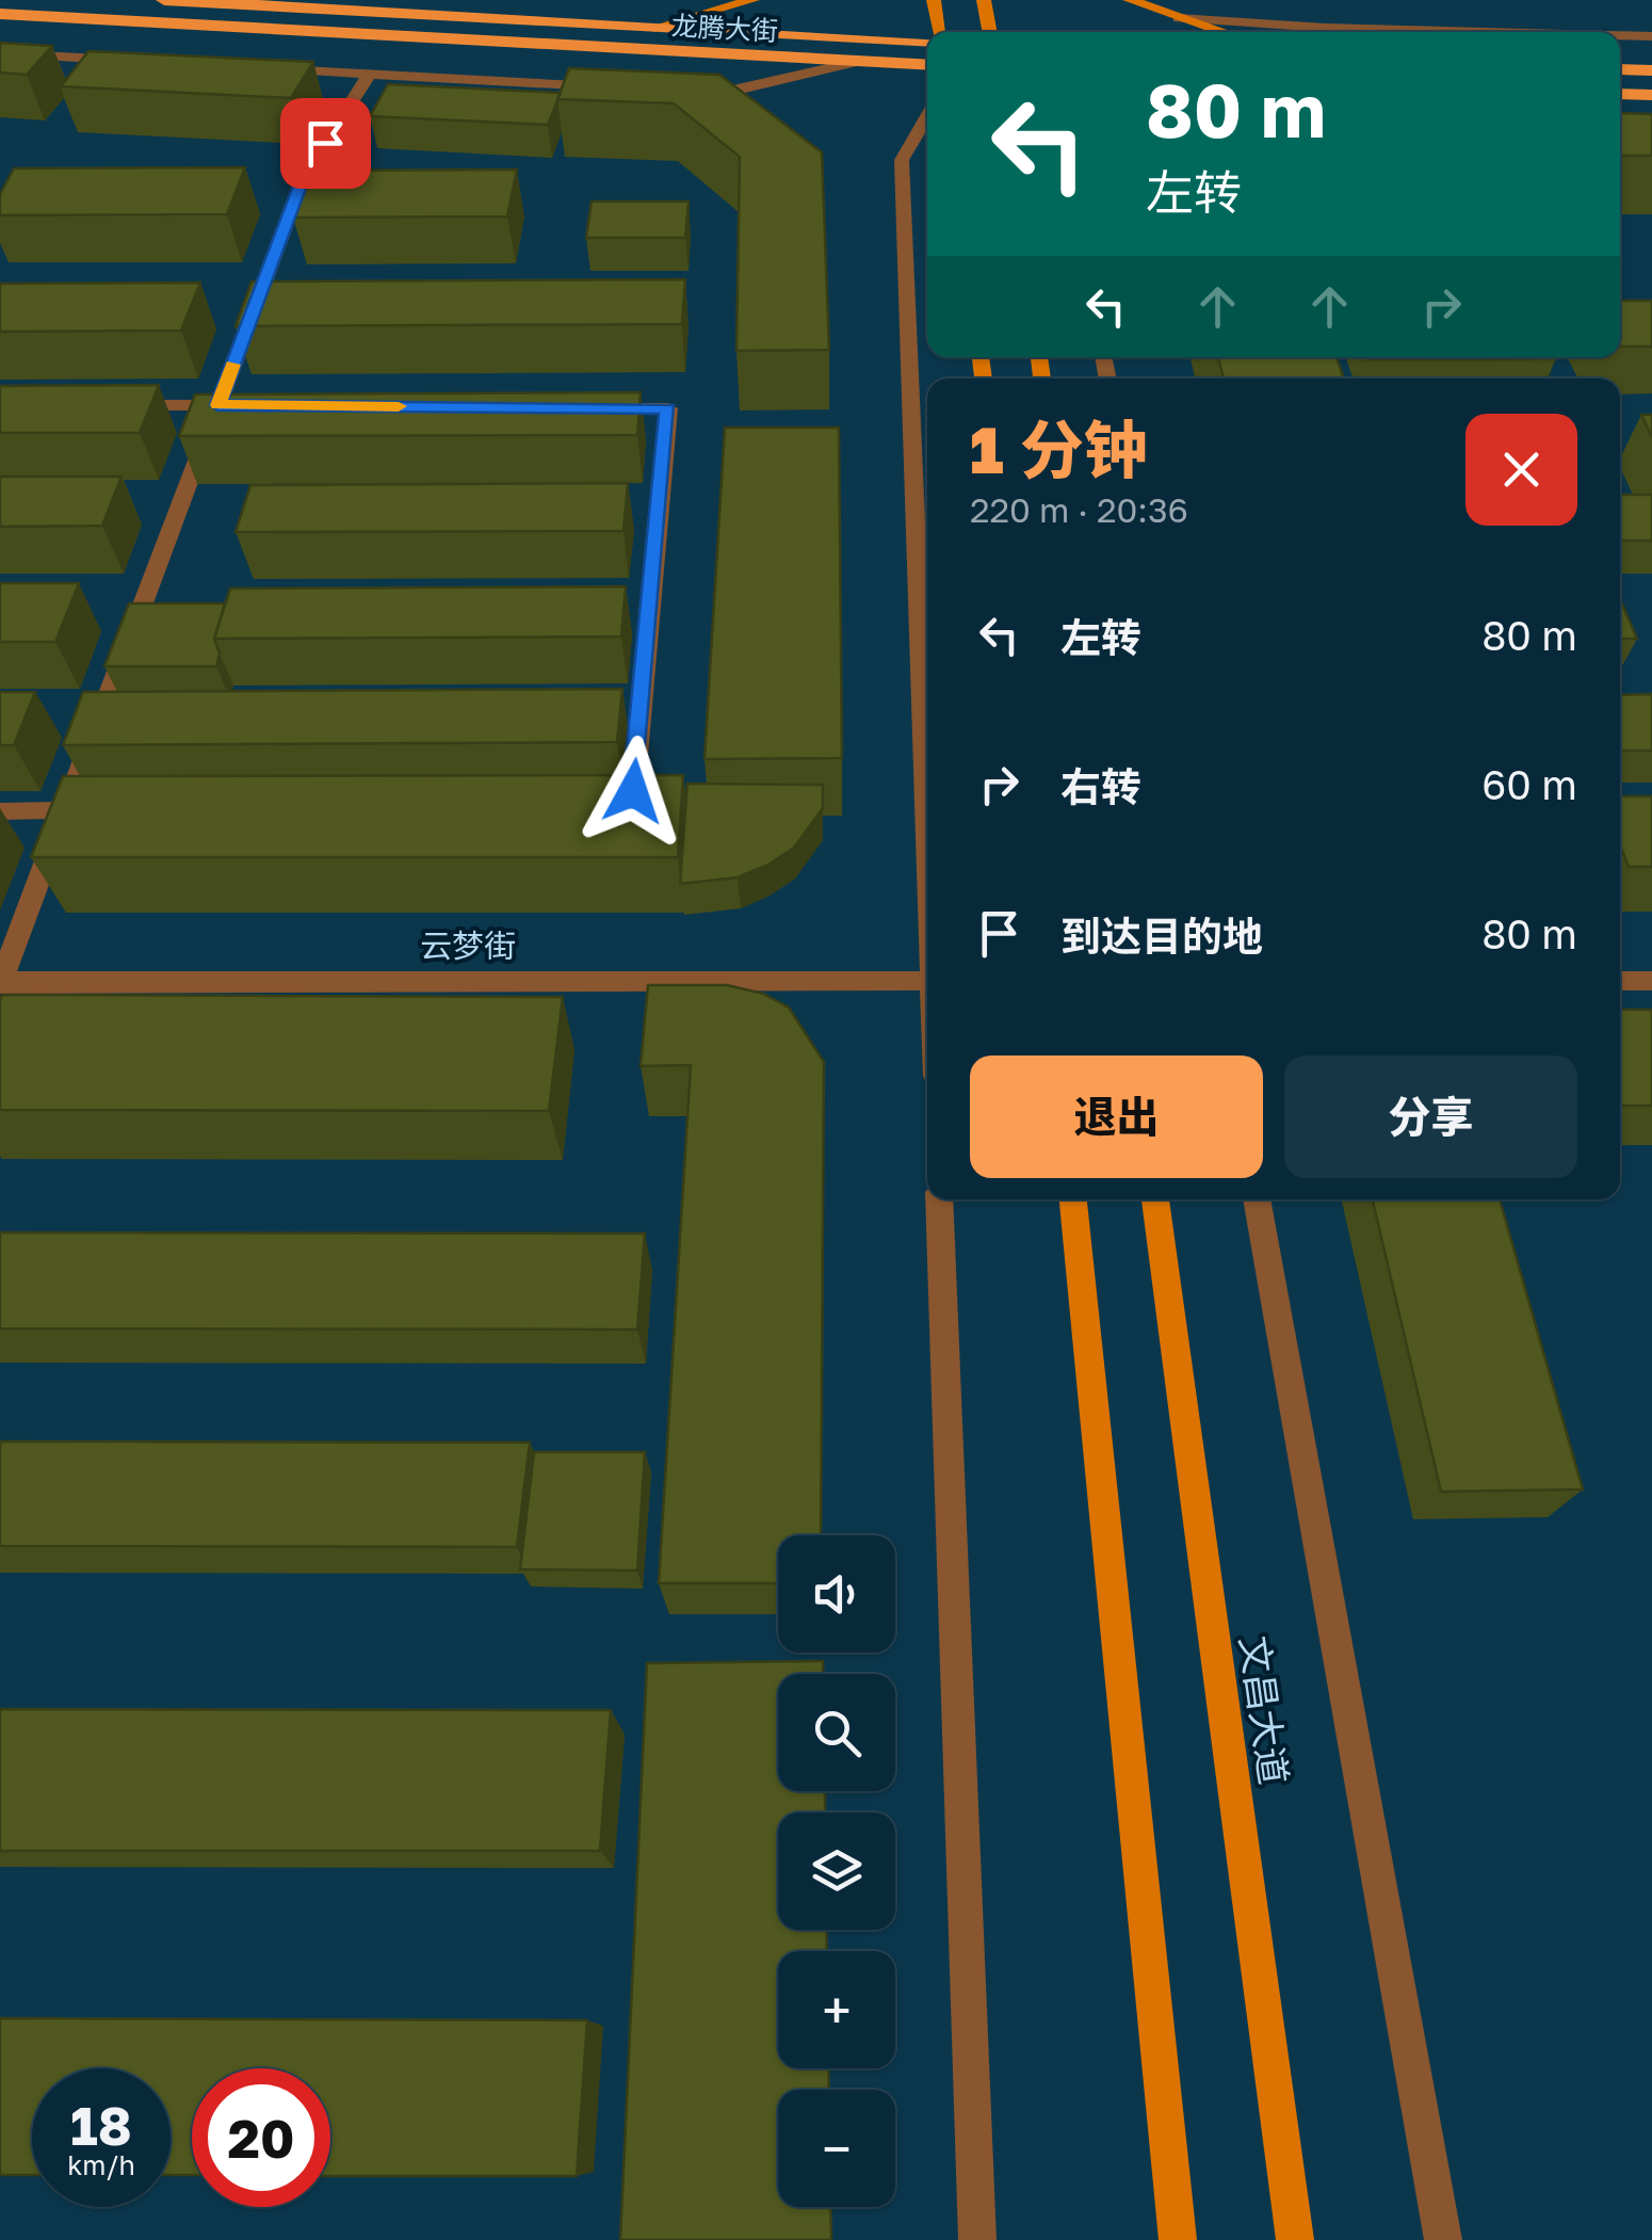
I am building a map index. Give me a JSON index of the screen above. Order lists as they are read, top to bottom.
{
  "streets": {
    "highway": ["龙腾大街"],
    "main road": ["文昌大道"],
    "street": ["云梦街"]
  },
  "page": {
    "turn": ["80 m", "左转"],
    "heading": ["1 分钟", "220 m · 20:36"],
    "list": [
      {
        "name": "左转",
        "value": "80 m"
      },
      {
        "name": "右转",
        "value": "60 m"
      },
      {
        "name": "到达目的地",
        "value": "80 m"
      }
    ],
    "buttons": ["退出", "分享"],
    "map_buttons": ["+", "−"],
    "speed": "18 km/h",
    "limit": "20"
  }
}
